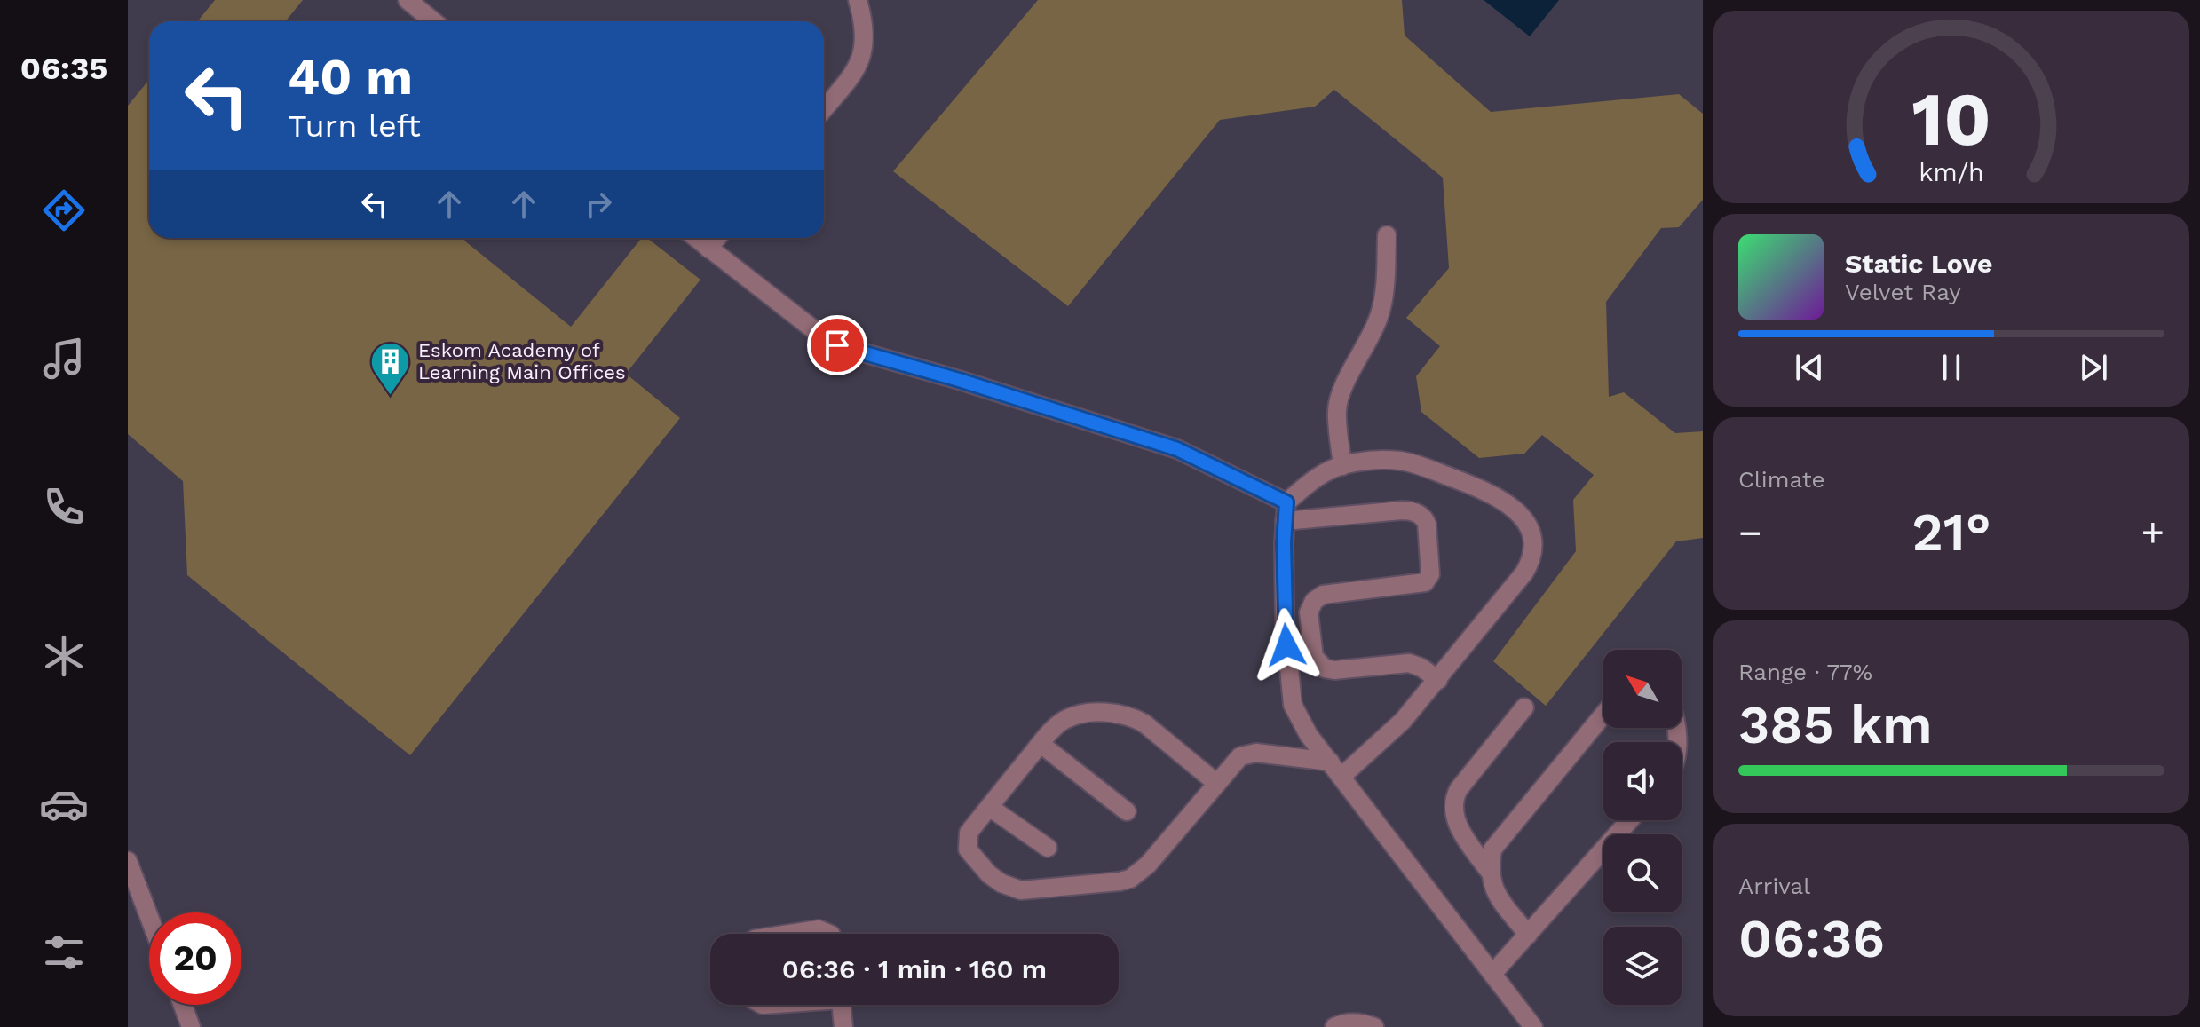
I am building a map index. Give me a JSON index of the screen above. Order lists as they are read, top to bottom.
{
  "places": {
    "building": ["Eskom Academy of Learning Main Offices"]
  },
  "north": "top left",
  "page": {
    "tabs": "06:35",
    "turn": ["40 m", "Turn left"],
    "song": ["Static Love", "Velvet Ray"],
    "tile": [
      "Climate",
      ["Range · 77%", "385 km"],
      ["Arrival", "06:36"]
    ],
    "heat": ["−", "21°", "+"],
    "limit": "20",
    "trip": "06:36 · 1 min · 160 m",
    "gauge": ["10", "km/h"]
  }
}
